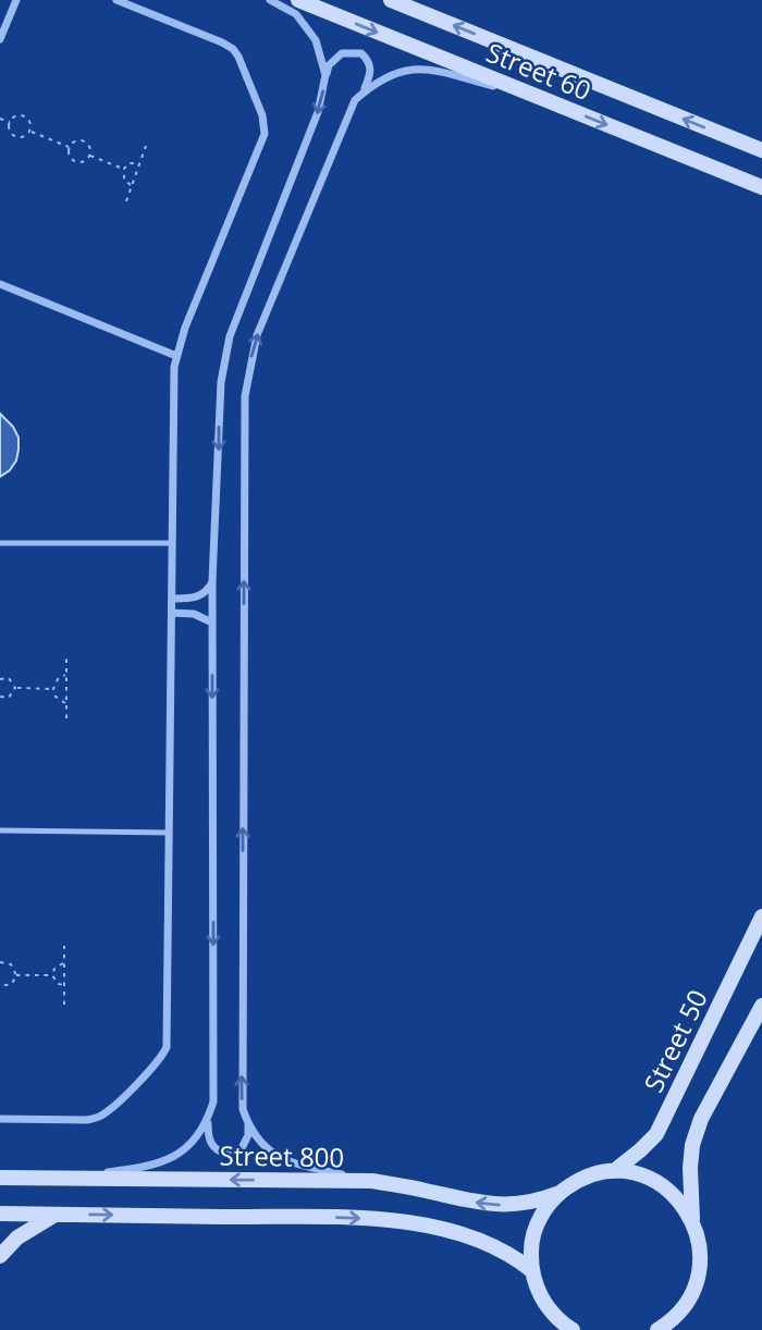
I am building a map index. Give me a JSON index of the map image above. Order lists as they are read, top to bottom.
{
  "streets": {
    "main road": ["Street 60", "Street 50", "Street 800"]
  }
}
